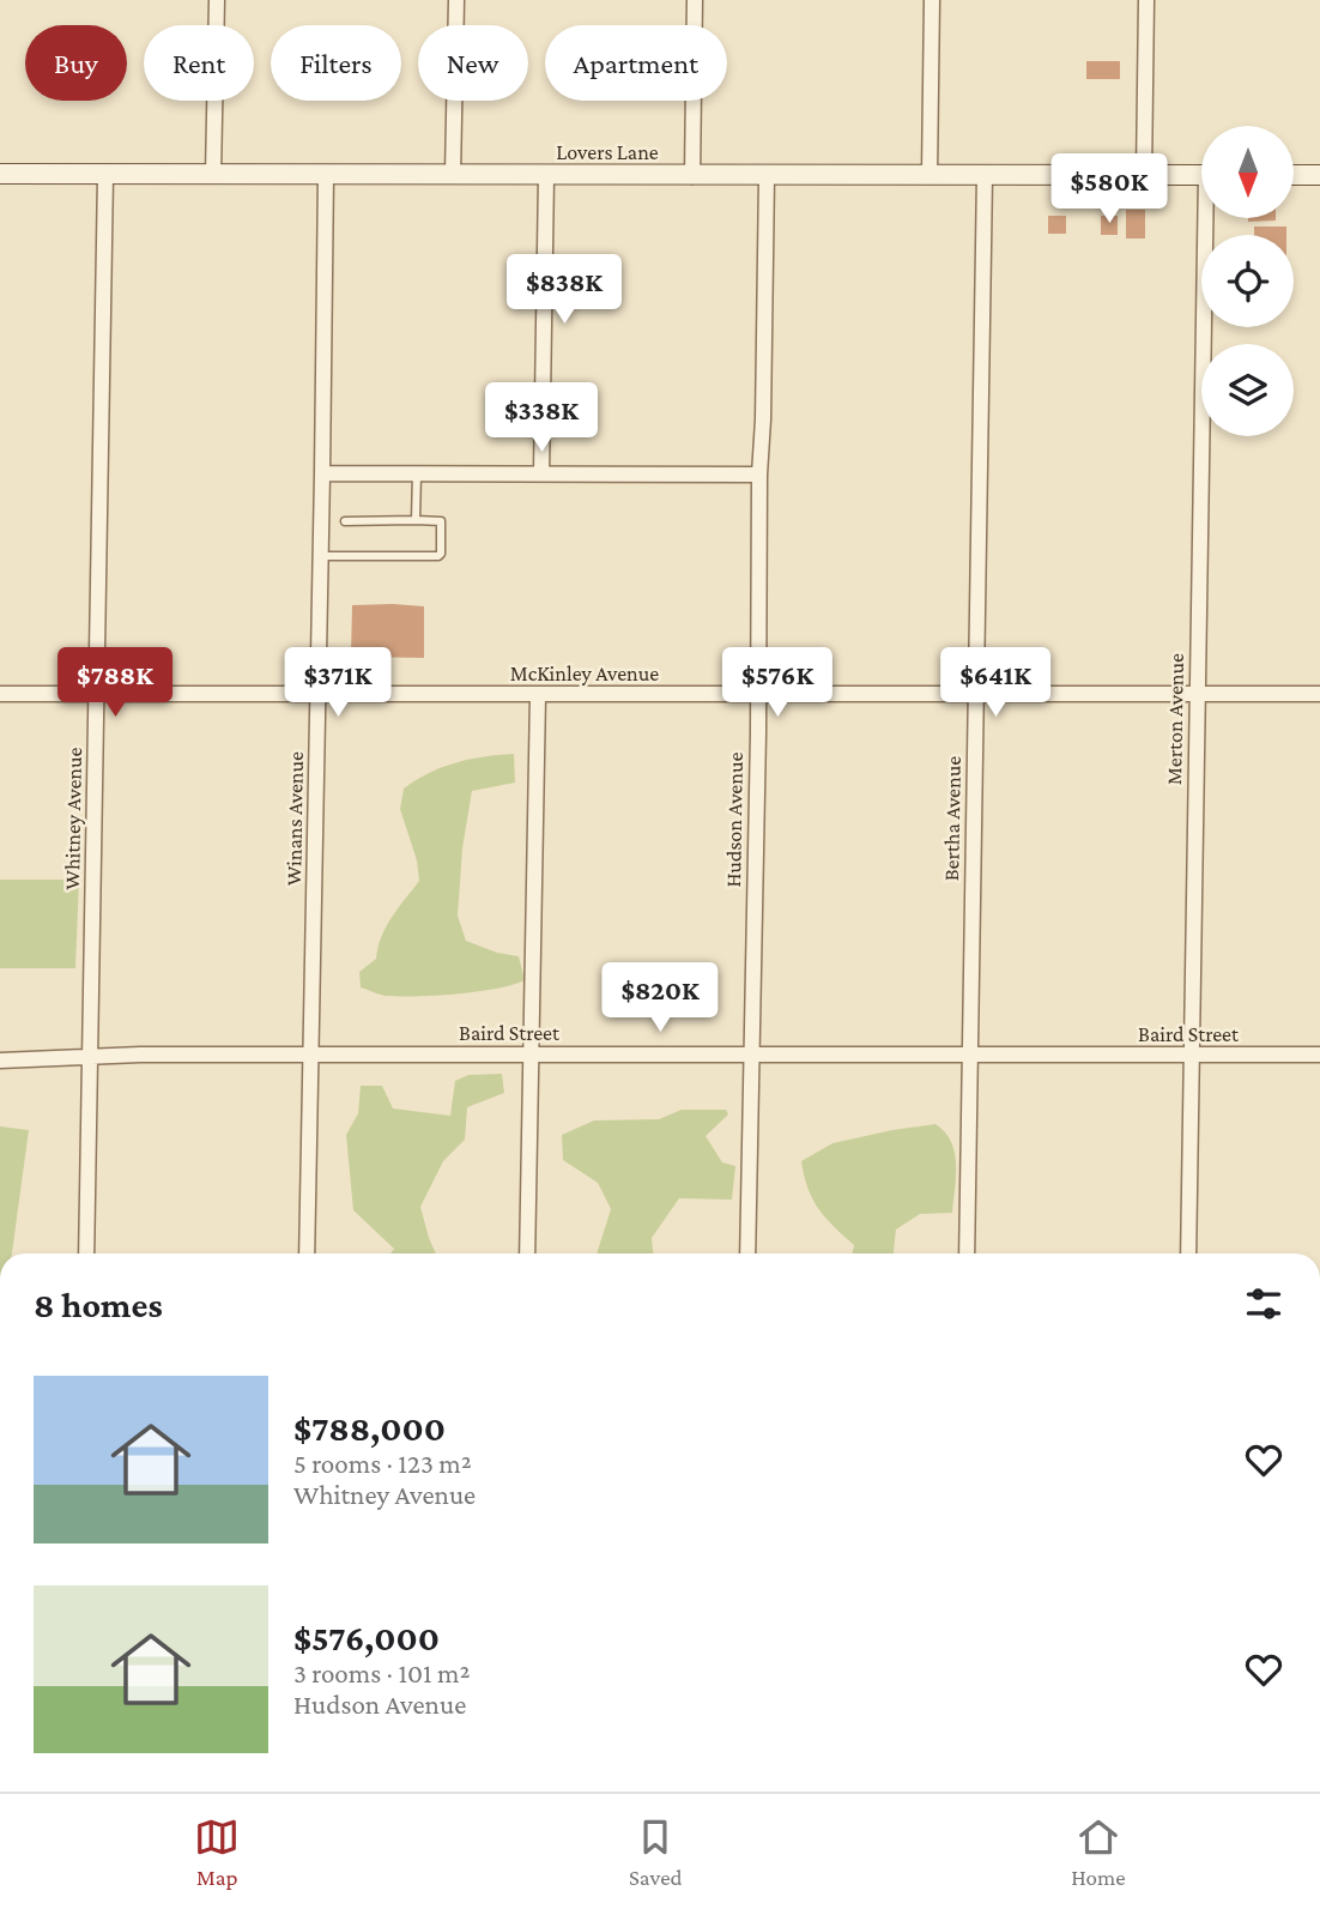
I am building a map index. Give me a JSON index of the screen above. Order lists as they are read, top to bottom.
{
  "streets": {
    "street": [
      "Lovers Lane",
      "McKinley Avenue",
      "Merton Avenue",
      "Whitney Avenue",
      "Winans Avenue",
      "Bertha Avenue",
      "Hudson Avenue",
      "Baird Street"
    ]
  },
  "crossings": [
    ["Lovers Lane", "Whitney Avenue"],
    ["Lovers Lane", "Winans Avenue"],
    ["Lovers Lane", "Bertha Avenue"],
    ["Lovers Lane", "Hudson Avenue"],
    ["McKinley Avenue", "Merton Avenue"],
    ["McKinley Avenue", "Whitney Avenue"],
    ["McKinley Avenue", "Winans Avenue"],
    ["McKinley Avenue", "Bertha Avenue"],
    ["McKinley Avenue", "Hudson Avenue"],
    ["Merton Avenue", "Baird Street"],
    ["Whitney Avenue", "Baird Street"],
    ["Winans Avenue", "Baird Street"],
    ["Bertha Avenue", "Baird Street"],
    ["Hudson Avenue", "Baird Street"]
  ],
  "north": "bottom",
  "page": {
    "chip": [
      "Buy",
      "Rent",
      "Filters",
      "New",
      "Apartment"
    ],
    "price": [
      "$580K",
      "$838K",
      "$338K",
      "$788K",
      "$371K",
      "$576K",
      "$641K",
      "$820K"
    ],
    "heading": "8 homes",
    "list": [
      {
        "name": "$788,000",
        "note": "5 rooms · 123 m² · Whitney Avenue"
      },
      {
        "name": "$576,000",
        "note": "3 rooms · 101 m² · Hudson Avenue"
      }
    ],
    "tabs": ["Map", "Saved", "Home"]
  }
}
